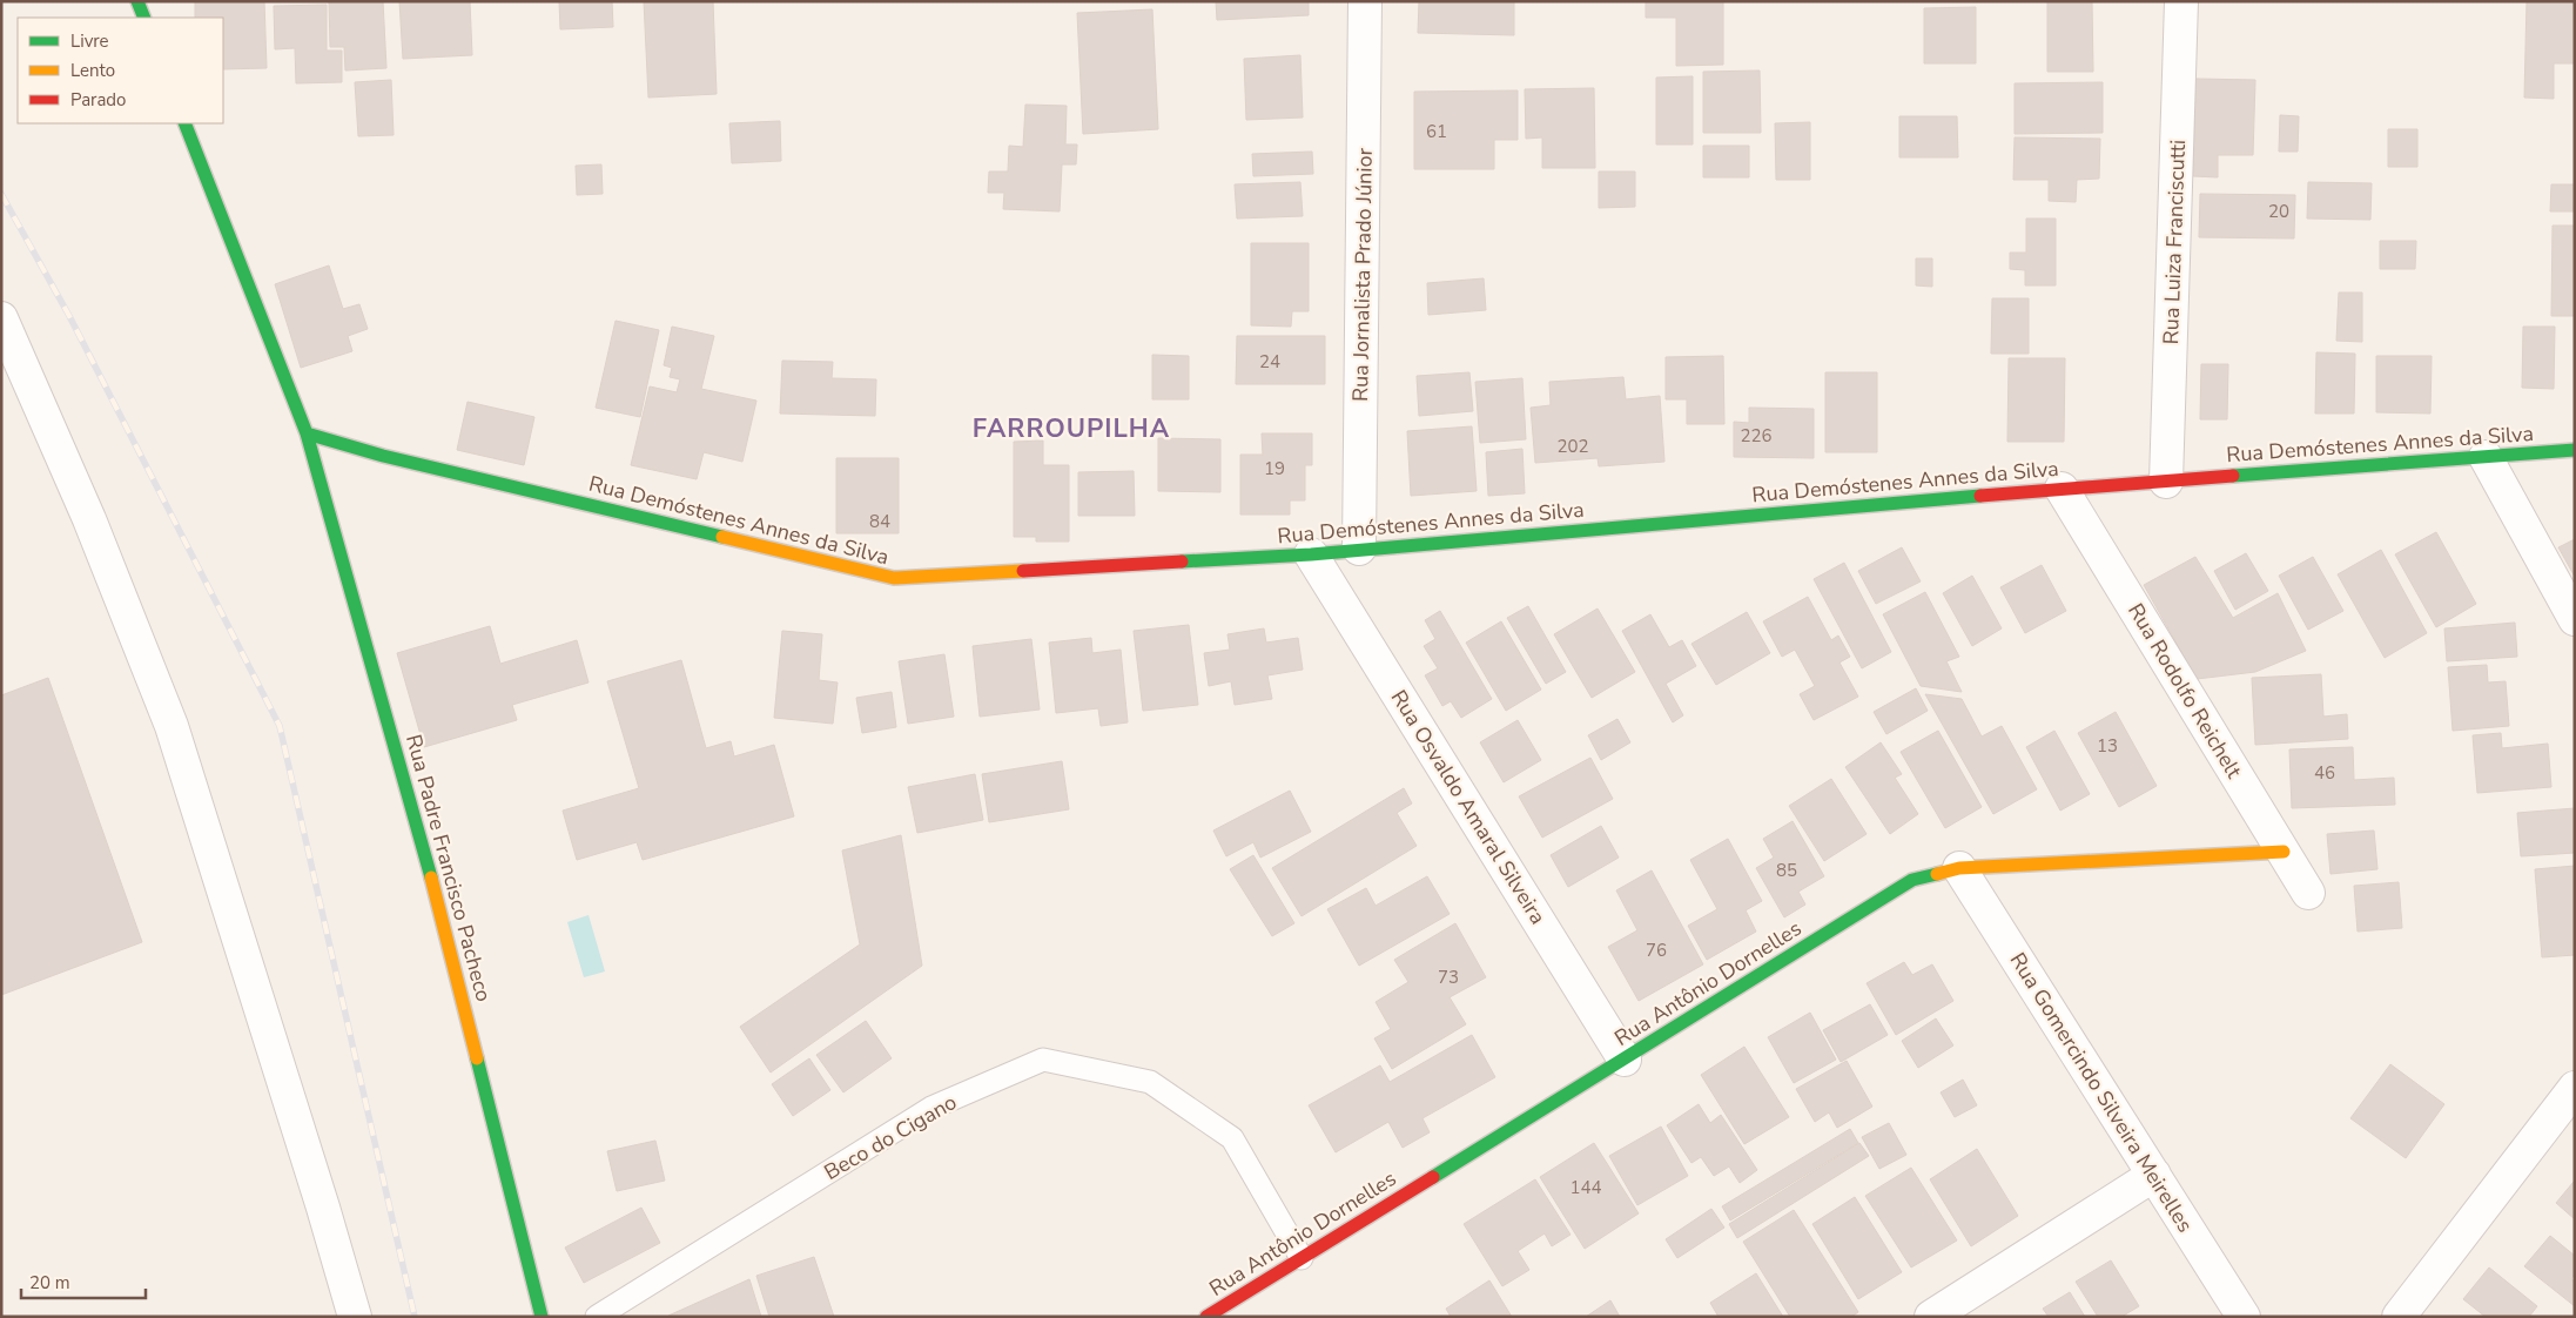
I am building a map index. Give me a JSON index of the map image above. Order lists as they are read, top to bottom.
{
  "streets": {
    "street": [
      "Rua Luiza Franciscutti",
      "Rua Jornalista Prado Júnior",
      "Rua Demóstenes Annes da Silva",
      "Rua Rodolfo Reichelt",
      "Rua Osvaldo Amaral Silveira",
      "Rua Padre Francisco Pacheco",
      "Rua Antônio Dornelles",
      "Rua Gomercindo Silveira Meirelles"
    ],
    "lane": ["Beco do Cigano"]
  },
  "crossings": [
    ["Rua Luiza Franciscutti", "Rua Demóstenes Annes da Silva"],
    ["Rua Jornalista Prado Júnior", "Rua Demóstenes Annes da Silva"],
    ["Rua Demóstenes Annes da Silva", "Rua Rodolfo Reichelt"],
    ["Rua Demóstenes Annes da Silva", "Rua Osvaldo Amaral Silveira"],
    ["Rua Demóstenes Annes da Silva", "Rua Padre Francisco Pacheco"],
    ["Rua Rodolfo Reichelt", "Rua Antônio Dornelles"],
    ["Rua Osvaldo Amaral Silveira", "Rua Antônio Dornelles"],
    ["Rua Antônio Dornelles", "Rua Gomercindo Silveira Meirelles"],
    ["Rua Antônio Dornelles", "Beco do Cigano"]
  ],
  "districts": ["FARROUPILHA"],
  "house_numbers": [
    "61",
    "20",
    "24",
    "226",
    "202",
    "19",
    "84",
    "13",
    "46",
    "85",
    "76",
    "73",
    "144"
  ],
  "legend": ["Livre", "Lento", "Parado"],
  "scale_bar": "20 m"
}
